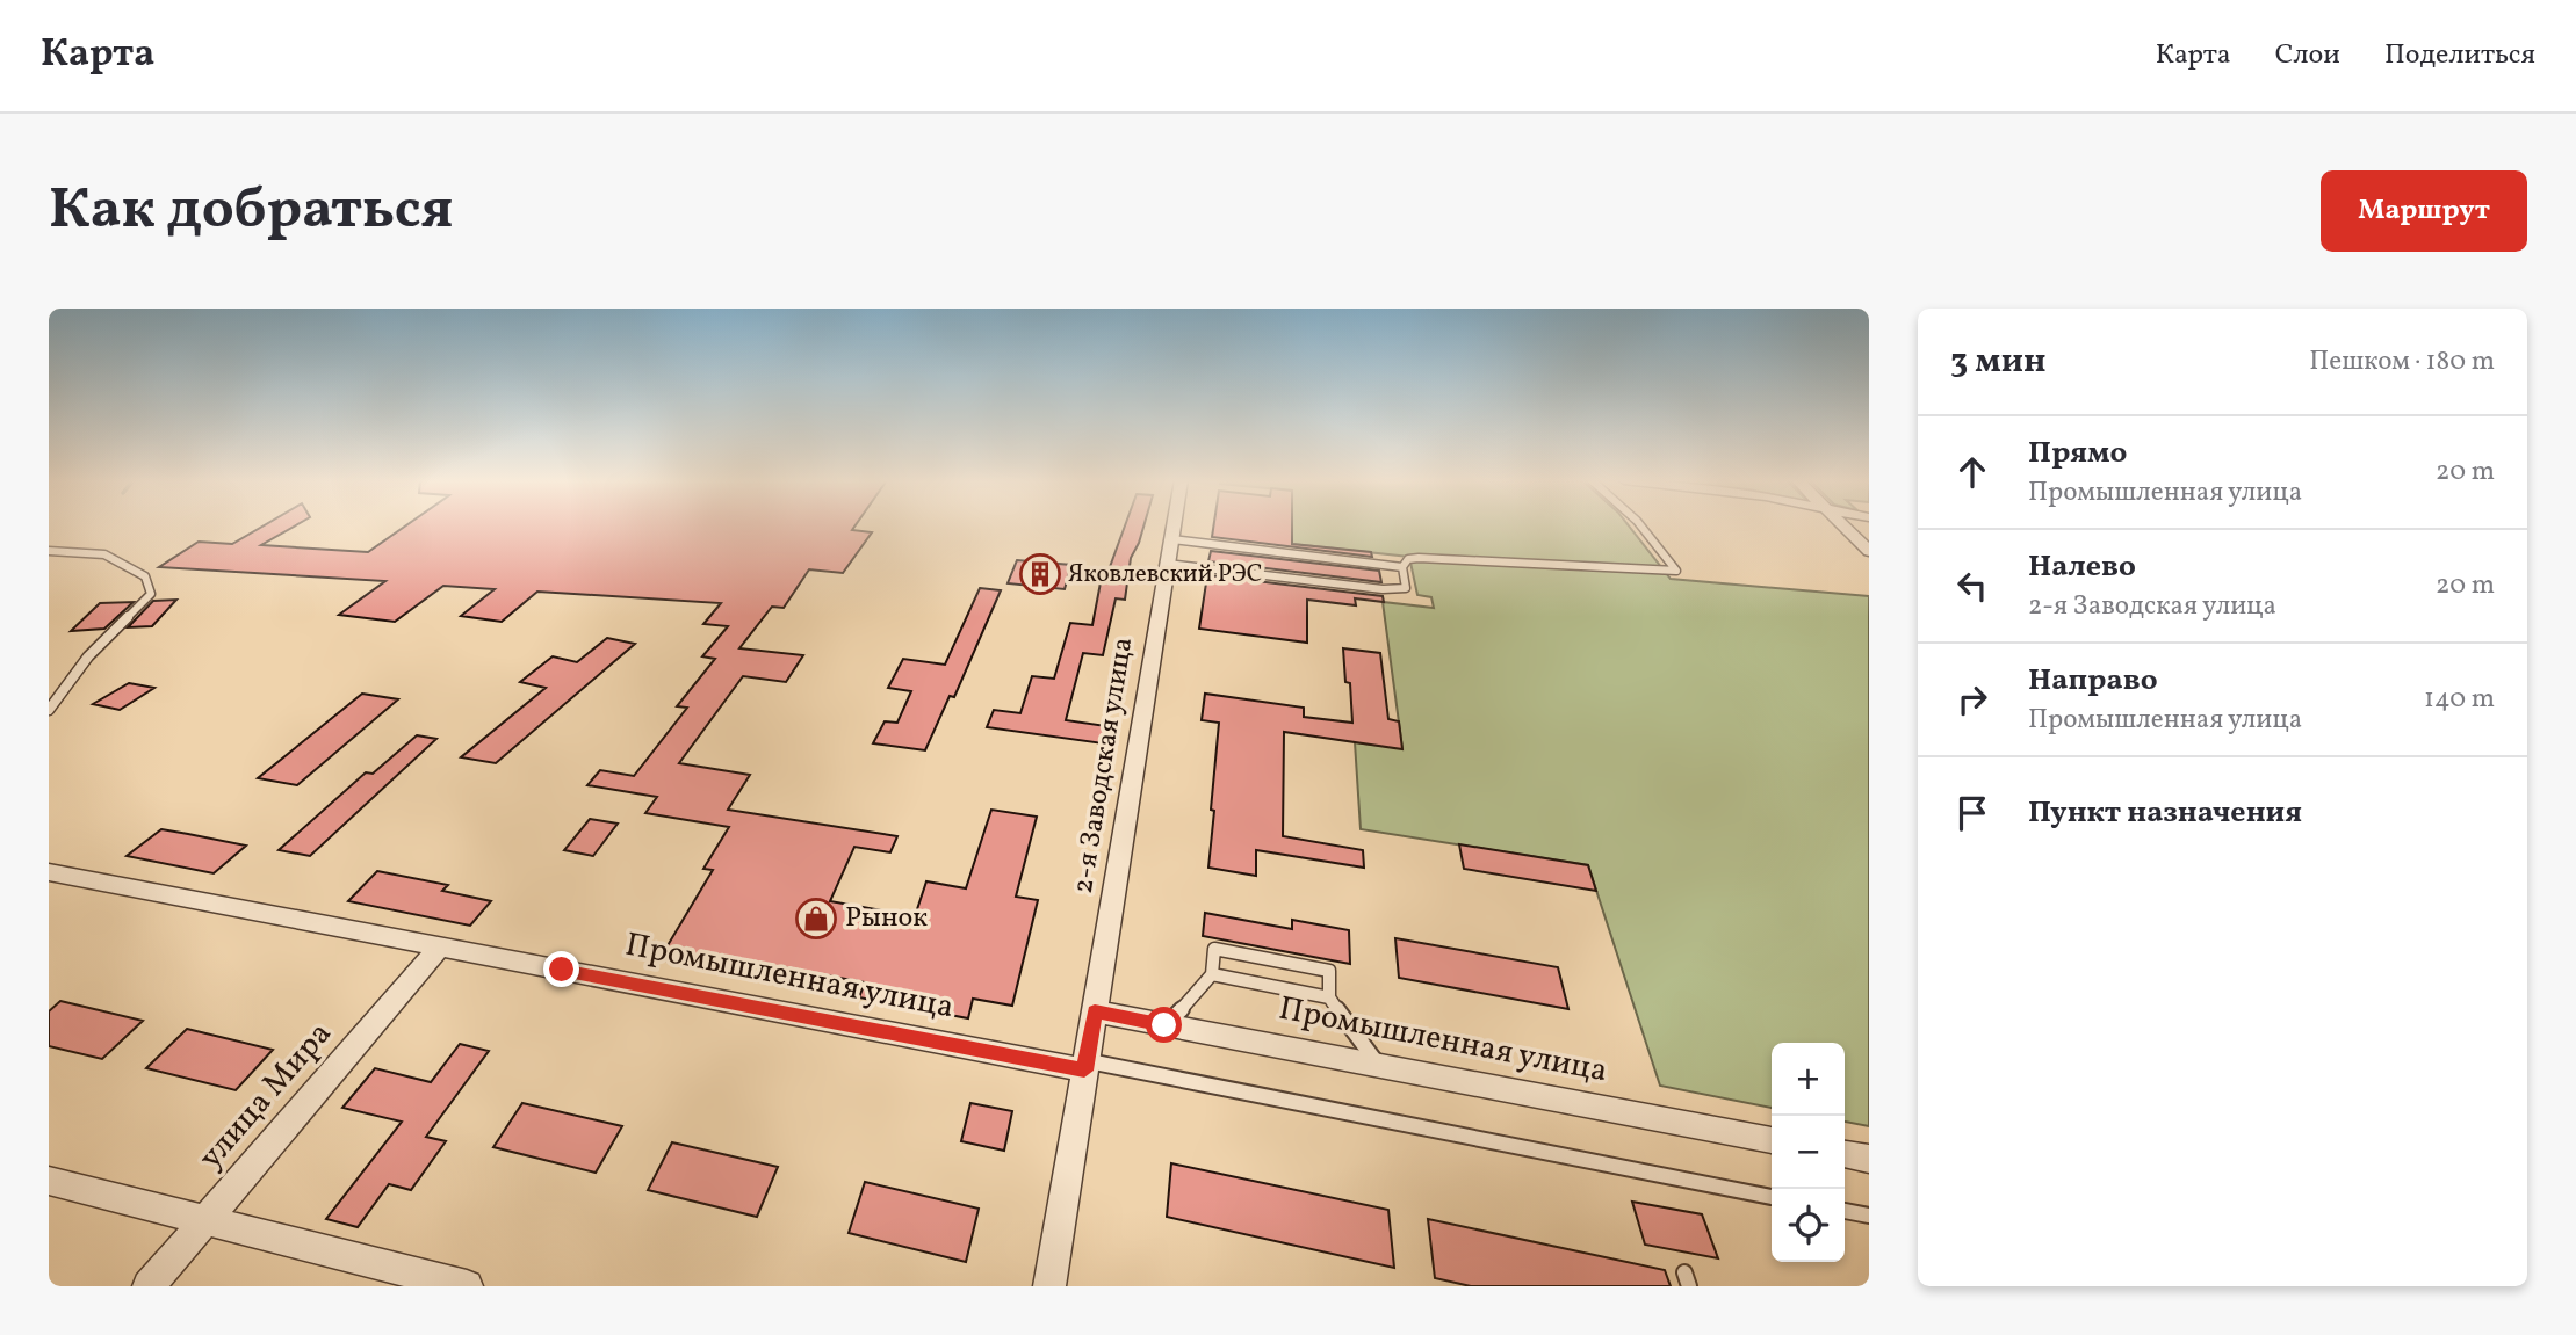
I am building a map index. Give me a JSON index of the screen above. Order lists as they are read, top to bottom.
{
  "streets": {
    "street": ["2-я Заводская улица", "Промышленная улица", "улица Мира"]
  },
  "crossings": [
    ["2-я Заводская улица", "Промышленная улица"]
  ],
  "places": {
    "building": ["Яковлевский РЭС"],
    "shop": ["Рынок"]
  },
  "page": {
    "header": "Карта",
    "nav": ["Карта", "Слои", "Поделиться"],
    "buttons": "Маршрут",
    "title": "Как добраться",
    "heading": ["3 мин", "Пешком · 180 m"],
    "list": [
      ["Прямо", "Промышленная улица", "20 m"],
      ["Налево", "2-я Заводская улица", "20 m"],
      ["Направо", "Промышленная улица", "140 m"],
      "Пункт назначения"
    ],
    "map_buttons": ["+", "−"]
  }
}
